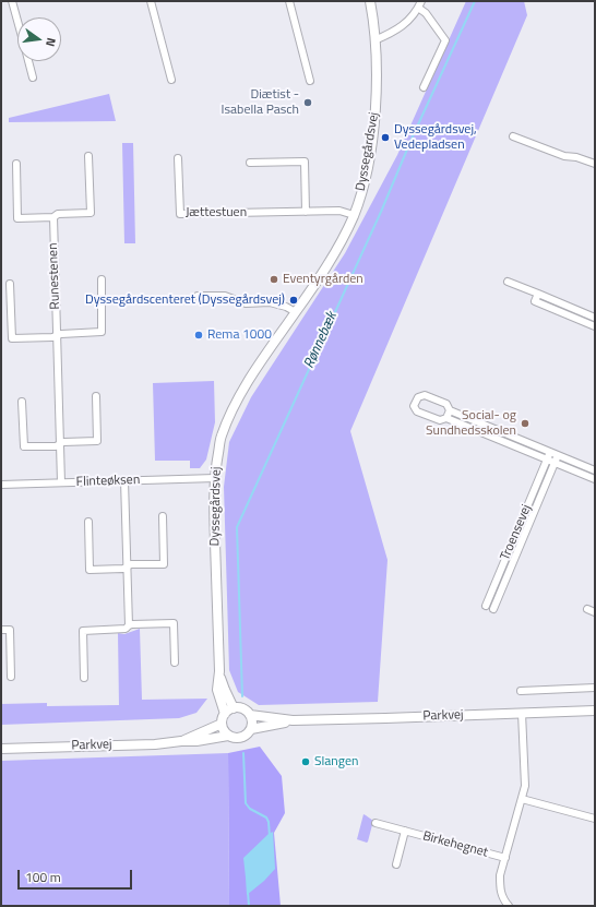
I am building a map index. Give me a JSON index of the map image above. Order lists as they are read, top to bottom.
{
  "streets": {
    "street": [
      "Dyssegårdsvej",
      "Jættestuen",
      "Runestenen",
      "Flinteøksen",
      "Troensevej",
      "Parkvej",
      "Birkehegnet"
    ]
  },
  "crossings": [
    ["Dyssegårdsvej", "Jættestuen"],
    ["Dyssegårdsvej", "Flinteøksen"],
    ["Dyssegårdsvej", "Parkvej"],
    ["Runestenen", "Flinteøksen"],
    ["Parkvej", "Birkehegnet"]
  ],
  "water": ["Rønnebæk"],
  "places": [
    "Diætist - Isabella Pasch",
    "Dyssegårdsvej, Vedepladsen",
    "Eventyrgården",
    "Dyssegårdscenteret (Dyssegårdsvej)",
    "Rema 1000",
    "Social- og Sundhedsskolen",
    "Slangen"
  ],
  "scale_bar": "100 m",
  "north": "right"
}
